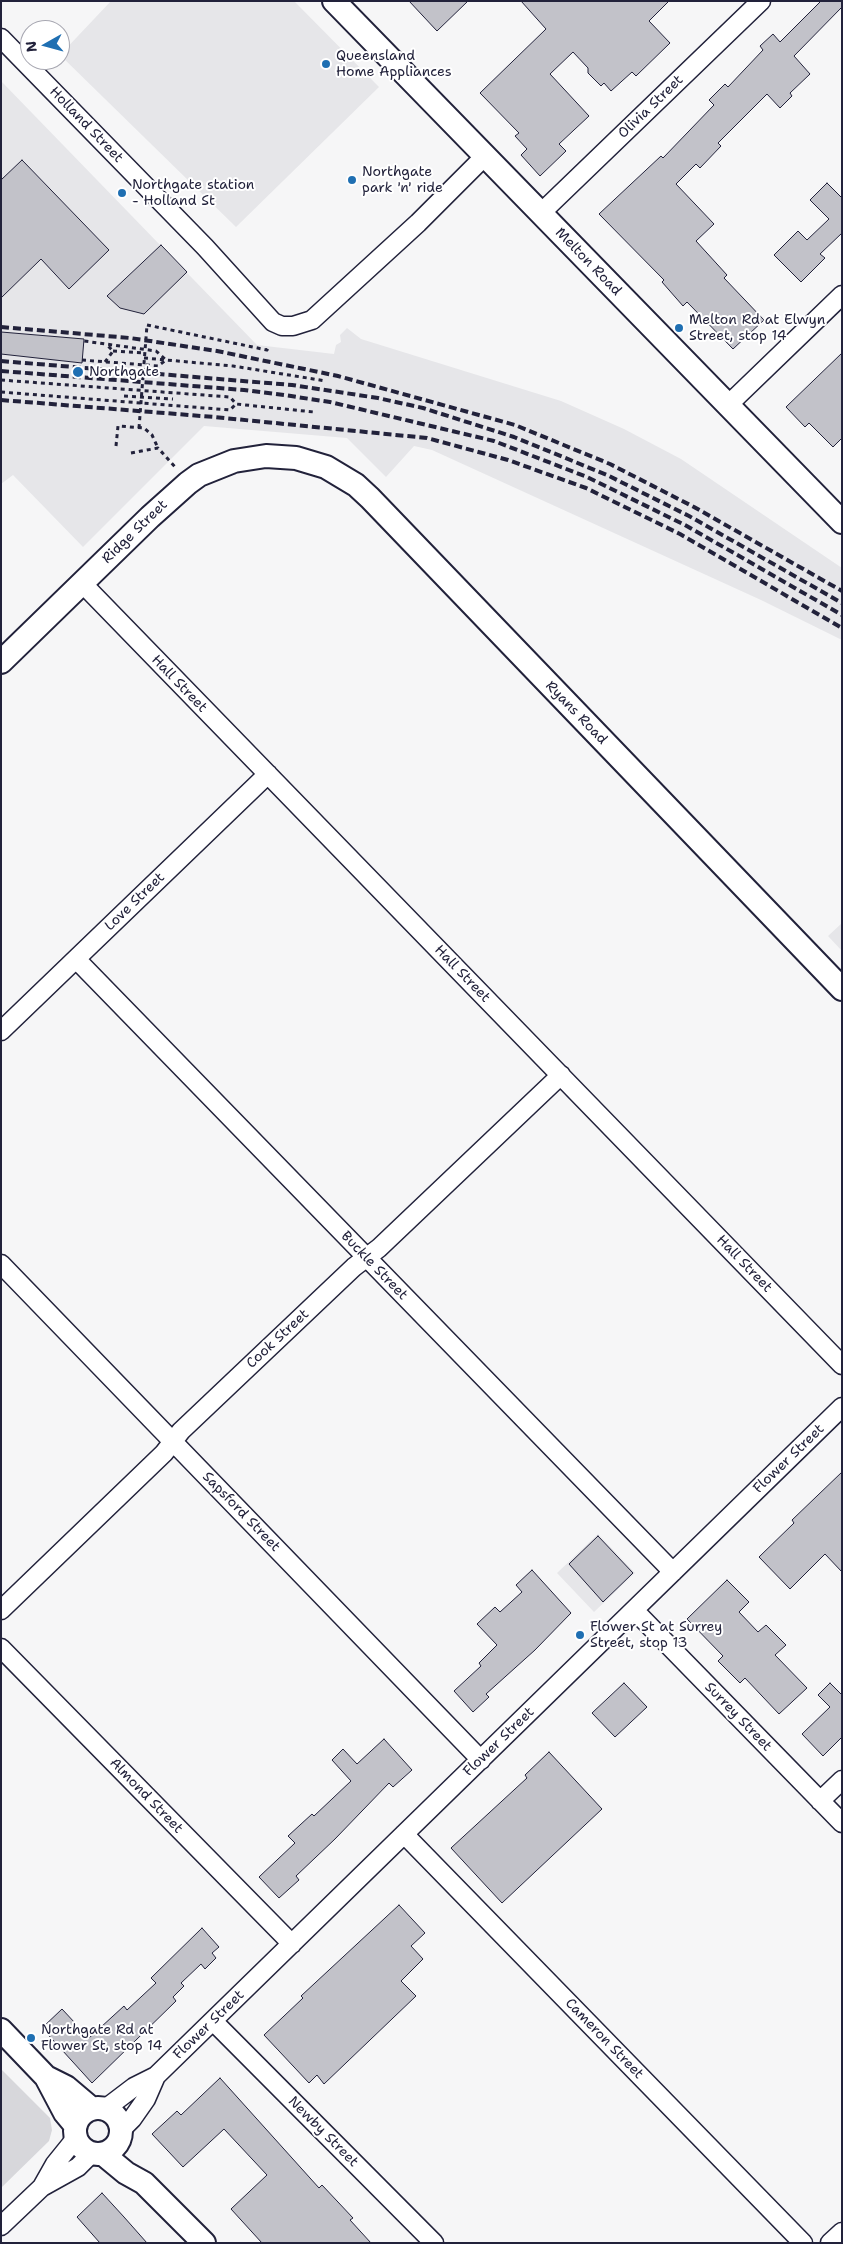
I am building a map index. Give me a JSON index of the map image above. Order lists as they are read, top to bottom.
{
  "streets": {
    "street": [
      "Olivia Street",
      "Holland Street",
      "Melton Road",
      "Ridge Street",
      "Hall Street",
      "Ryans Road",
      "Love Street",
      "Buckle Street",
      "Cook Street",
      "Flower Street",
      "Sapsford Street",
      "Surrey Street",
      "Almond Street",
      "Cameron Street",
      "Newby Street"
    ]
  },
  "crossings": [
    ["Olivia Street", "Melton Road"],
    ["Holland Street", "Melton Road"],
    ["Ridge Street", "Hall Street"],
    ["Ridge Street", "Ryans Road"],
    ["Hall Street", "Love Street"],
    ["Hall Street", "Cook Street"],
    ["Love Street", "Buckle Street"],
    ["Buckle Street", "Cook Street"],
    ["Buckle Street", "Flower Street"],
    ["Cook Street", "Sapsford Street"],
    ["Flower Street", "Sapsford Street"],
    ["Flower Street", "Surrey Street"],
    ["Flower Street", "Almond Street"],
    ["Flower Street", "Cameron Street"],
    ["Flower Street", "Newby Street"]
  ],
  "places": [
    "Queensland Home Appliances",
    "Northgate park 'n' ride",
    "Northgate station - Holland St",
    "Melton Rd at Elwyn Street, stop 14",
    "Northgate",
    "Flower St at Surrey Street, stop 13",
    "Northgate Rd at Flower St, stop 14"
  ],
  "north": "left"
}
